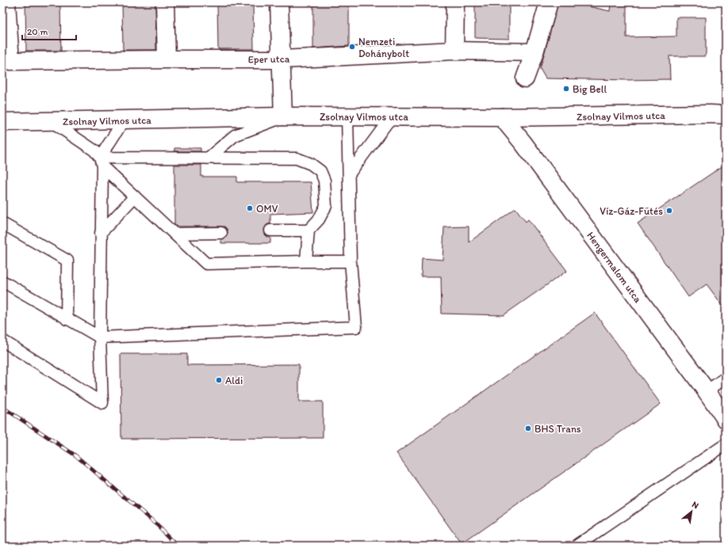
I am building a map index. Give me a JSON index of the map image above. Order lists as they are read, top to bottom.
{
  "streets": {
    "street": ["Eper utca", "Zsolnay Vilmos utca", "Hengermalom utca"]
  },
  "crossings": [
    ["Zsolnay Vilmos utca", "Hengermalom utca"]
  ],
  "places": [
    "Nemzeti Dohánybolt",
    "Big Bell",
    "OMV",
    "Víz-Gáz-Fűtés",
    "Aldi",
    "BHS Trans"
  ],
  "scale_bar": "20 m",
  "north": "top right"
}
